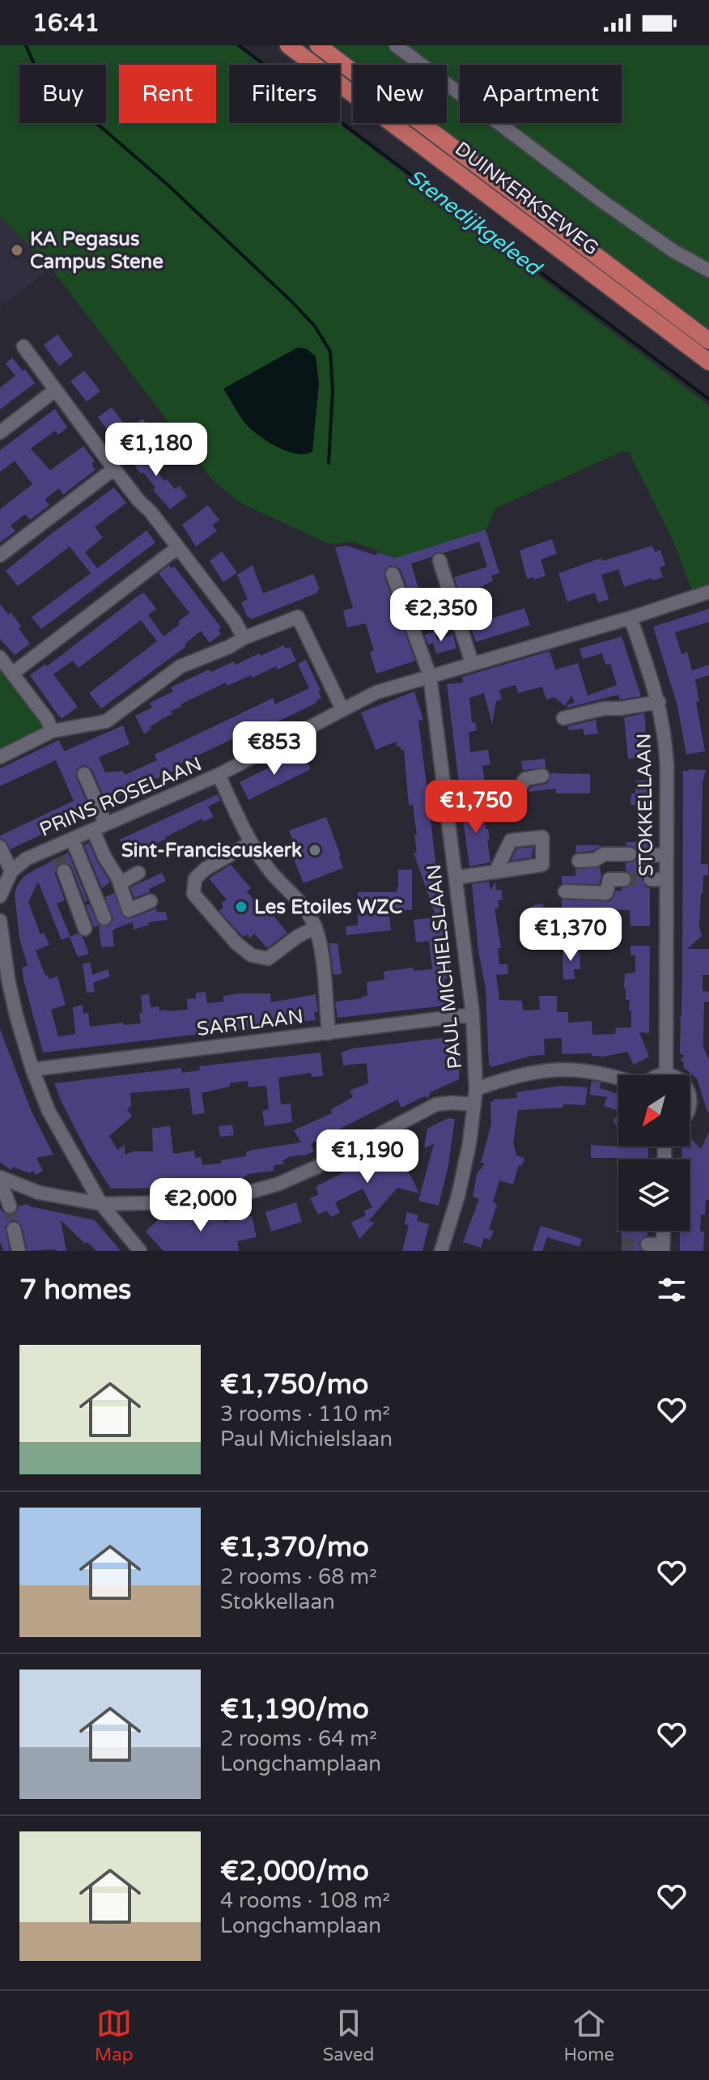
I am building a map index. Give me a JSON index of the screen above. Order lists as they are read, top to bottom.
{
  "streets": {
    "main road": ["DUINKERKSEWEG"],
    "street": [
      "PRINS ROSELAAN",
      "STOKKELLAAN",
      "PAUL MICHIELSLAAN",
      "SARTLAAN"
    ]
  },
  "crossings": [
    ["PRINS ROSELAAN", "STOKKELLAAN"],
    ["PRINS ROSELAAN", "PAUL MICHIELSLAAN"],
    ["PAUL MICHIELSLAAN", "SARTLAAN"]
  ],
  "water": ["Stenedijkgeleed"],
  "places": ["KA Pegasus Campus Stene", "Sint-Franciscuskerk", "Les Etoiles WZC"],
  "north": "bottom left",
  "page": {
    "status": "16:41",
    "chip": [
      "Buy",
      "Rent",
      "Filters",
      "New",
      "Apartment"
    ],
    "price": [
      "€1,180",
      "€2,350",
      "€853",
      "€1,750",
      "€1,370",
      "€1,190",
      "€2,000"
    ],
    "heading": "7 homes",
    "list": [
      {
        "name": "€1,750/mo",
        "note": "3 rooms · 110 m² · Paul Michielslaan"
      },
      {
        "name": "€1,370/mo",
        "note": "2 rooms · 68 m² · Stokkellaan"
      },
      {
        "name": "€1,190/mo",
        "note": "2 rooms · 64 m² · Longchamplaan"
      },
      {
        "name": "€2,000/mo",
        "note": "4 rooms · 108 m² · Longchamplaan"
      }
    ],
    "tabs": ["Map", "Saved", "Home"]
  }
}
